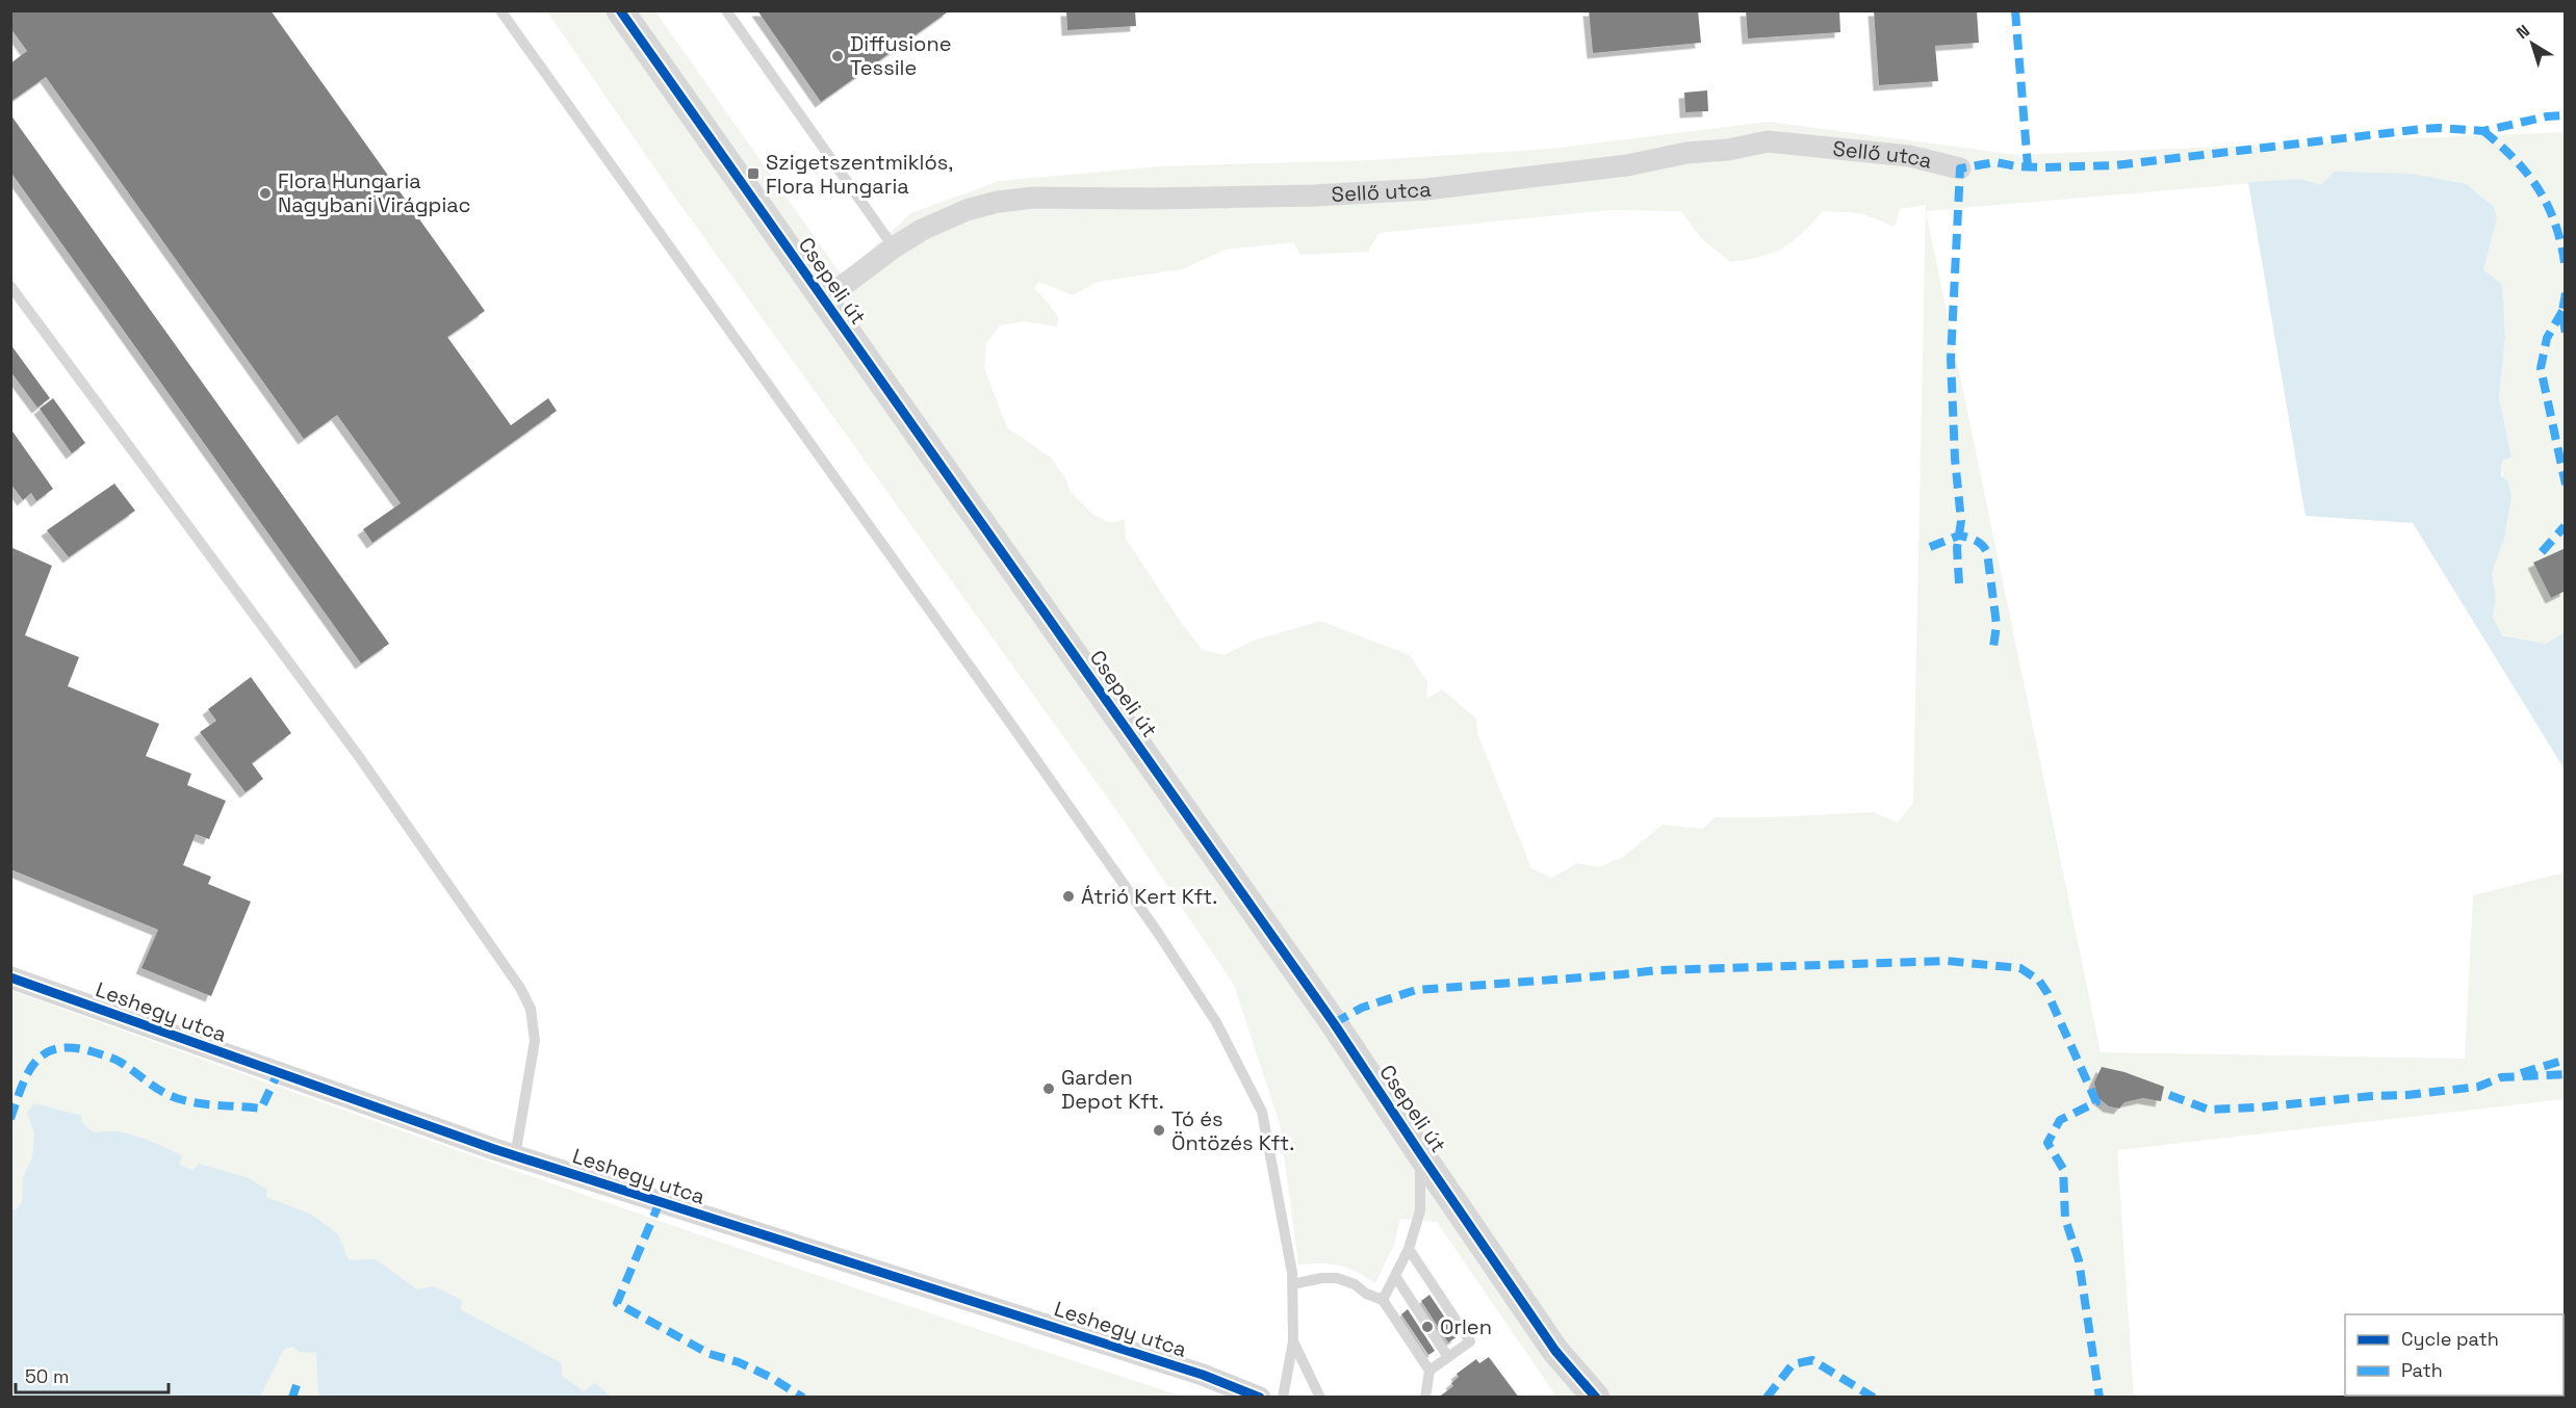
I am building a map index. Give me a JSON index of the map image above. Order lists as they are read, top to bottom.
{
  "streets": {
    "street": ["Sellő utca", "Csepeli út", "Leshegy utca"]
  },
  "crossings": [
    ["Sellő utca", "Csepeli út"]
  ],
  "places": {
    "other": [
      "Diffusione Tessile",
      "Flora Hungaria Nagybani Virágpiac",
      "Átrió Kert Kft.",
      "Garden Depot Kft.",
      "Tó és Öntözés Kft.",
      "Orlen"
    ],
    "transit": ["Szigetszentmiklós, Flora Hungaria"]
  },
  "legend": ["Cycle path", "Path"],
  "scale_bar": "50 m",
  "north": "top left"
}
